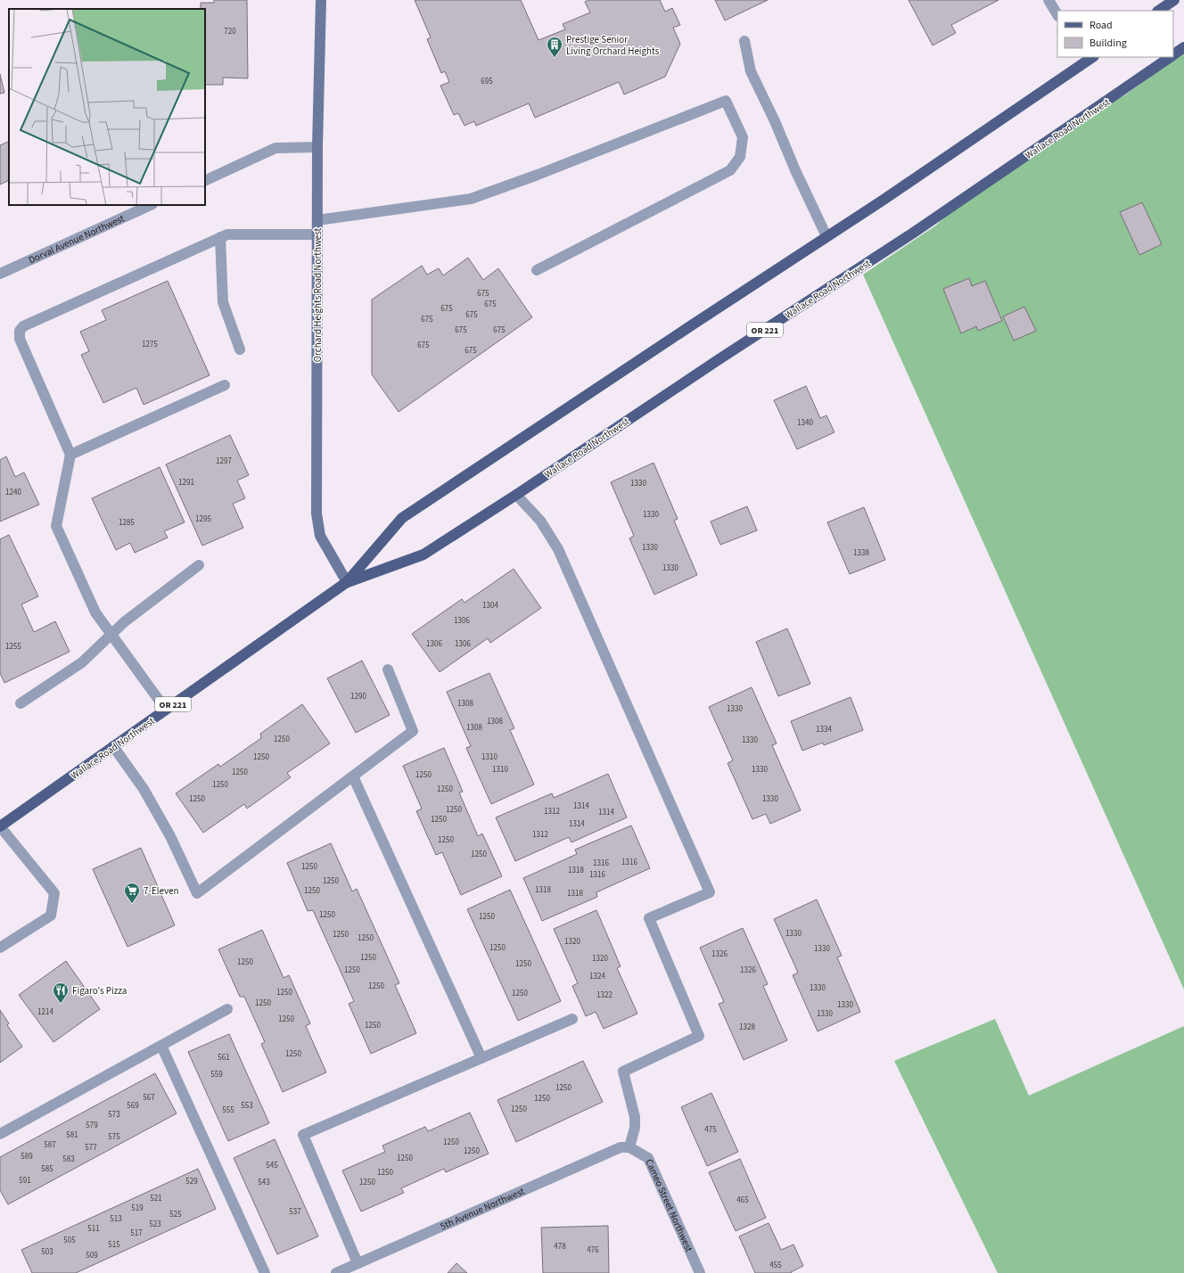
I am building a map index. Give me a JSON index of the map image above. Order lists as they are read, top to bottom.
{
  "streets": {
    "main road": ["Wallace Road Northwest", "Orchard Heights Road Northwest", "OR 221"],
    "street": ["Dorval Avenue Northwest", "Cameo Street Northwest", "5th Avenue Northwest"]
  },
  "crossings": [
    ["Wallace Road Northwest", "Orchard Heights Road Northwest"],
    ["Cameo Street Northwest", "5th Avenue Northwest"]
  ],
  "places": {
    "building": ["Prestige Senior Living Orchard Heights"],
    "supermarket": ["7-Eleven"],
    "restaurant": ["Figaro's Pizza"]
  },
  "house_numbers": [
    "720",
    "695",
    "675",
    "675",
    "675",
    "675",
    "675",
    "675",
    "675",
    "1275",
    "675",
    "675",
    "1340",
    "1297",
    "1291",
    "1330",
    "1240",
    "1330",
    "1295",
    "1285",
    "1330",
    "1338",
    "1330",
    "1304",
    "1306",
    "1306",
    "1306",
    "1255",
    "1290",
    "1308",
    "1330",
    "1308",
    "1308",
    "1334",
    "1250",
    "1330",
    "1250",
    "1310",
    "1310",
    "1330",
    "1250",
    "1250",
    "1250",
    "1250",
    "1250",
    "1330",
    "1314",
    "1250",
    "1312",
    "1314",
    "1250",
    "1314",
    "1312",
    "1250",
    "1250",
    "1316",
    "1316",
    "1250",
    "1318",
    "1316",
    "1250",
    "1318",
    "1250",
    "1318",
    "1250",
    "1250",
    "1330",
    "1250",
    "1250",
    "1320",
    "1250",
    "1330",
    "1326",
    "1250",
    "1320",
    "1250",
    "1250",
    "1250",
    "1326",
    "1324",
    "1250",
    "1330",
    "1250",
    "1250",
    "1322",
    "1250",
    "1330",
    "1214",
    "1330",
    "1250",
    "1250",
    "1328",
    "1250",
    "561",
    "559",
    "1250",
    "567",
    "1250",
    "569",
    "553",
    "1250",
    "555",
    "573",
    "579",
    "475",
    "581",
    "575",
    "1250",
    "587",
    "577",
    "1250",
    "589",
    "1250",
    "583",
    "545",
    "585",
    "1250",
    "591",
    "529",
    "543",
    "1250",
    "521",
    "465",
    "519",
    "537",
    "525",
    "513",
    "523",
    "511",
    "517",
    "505",
    "515",
    "478",
    "476",
    "503",
    "509",
    "455"
  ],
  "legend": ["Road", "Building"]
}
